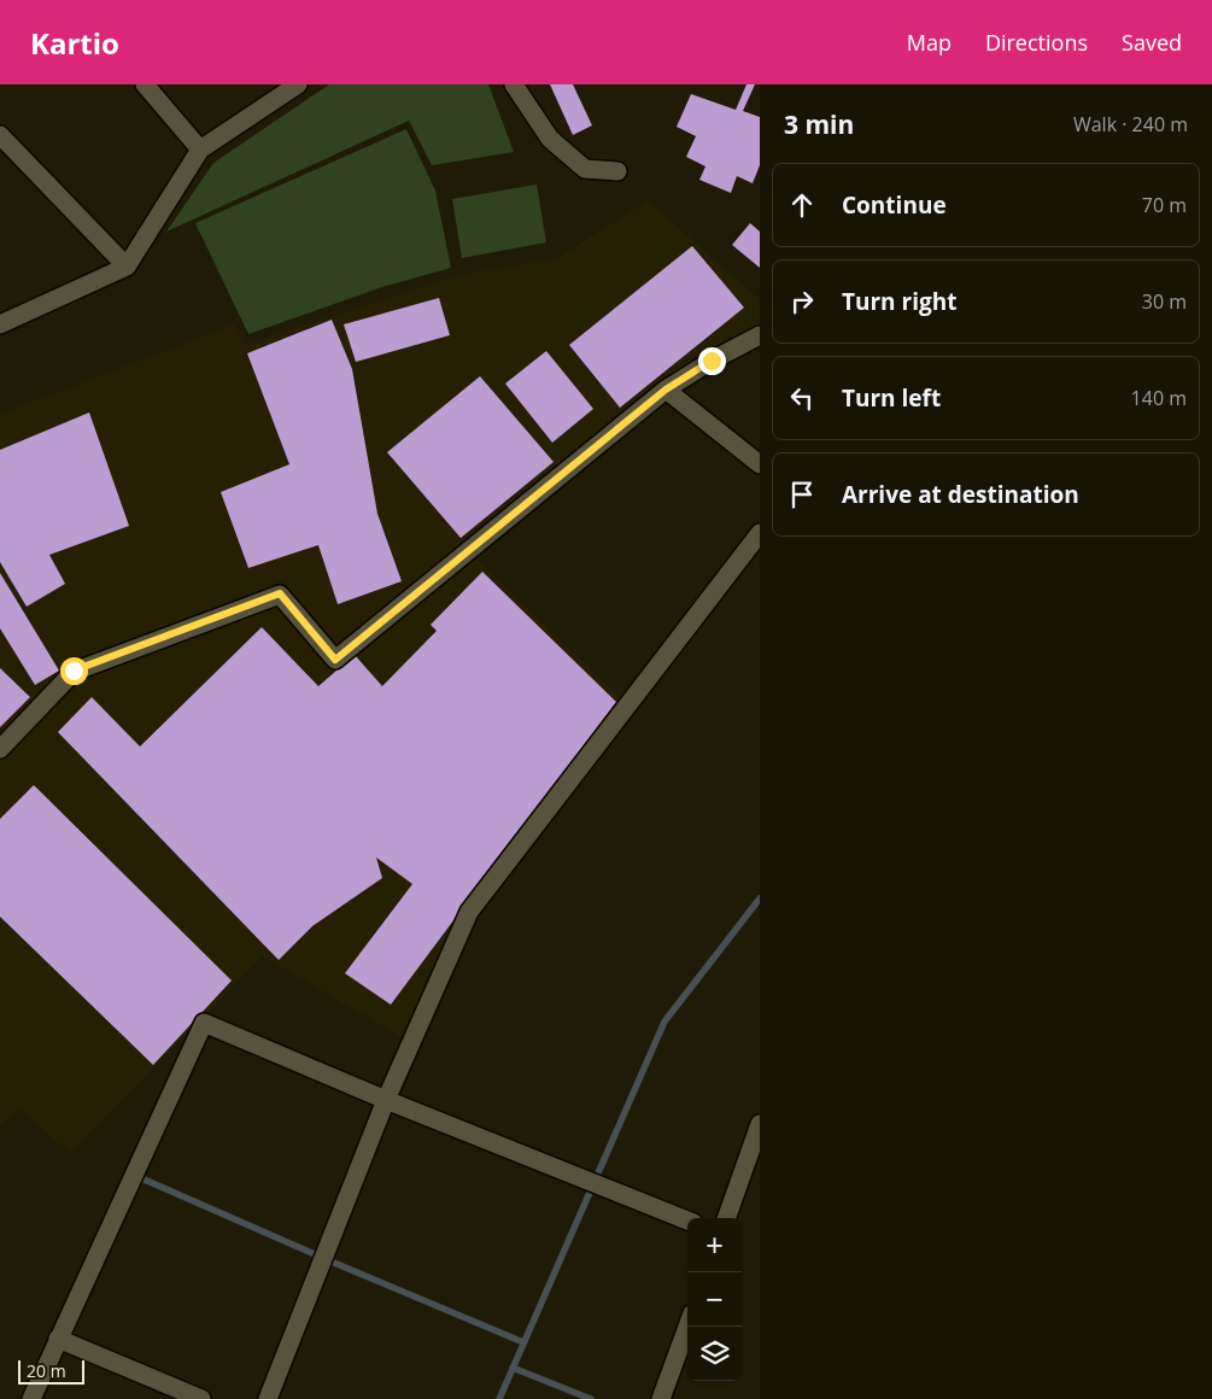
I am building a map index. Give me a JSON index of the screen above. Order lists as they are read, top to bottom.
{
  "scale_bar": "20 m",
  "page": {
    "header": "Kartio",
    "nav": ["Map", "Directions", "Saved"],
    "heading": ["3 min", "Walk · 240 m"],
    "list": [
      ["Continue", "70 m"],
      ["Turn right", "30 m"],
      ["Turn left", "140 m"],
      "Arrive at destination"
    ],
    "map_buttons": ["+", "−"],
    "scale": "20 m"
  }
}
